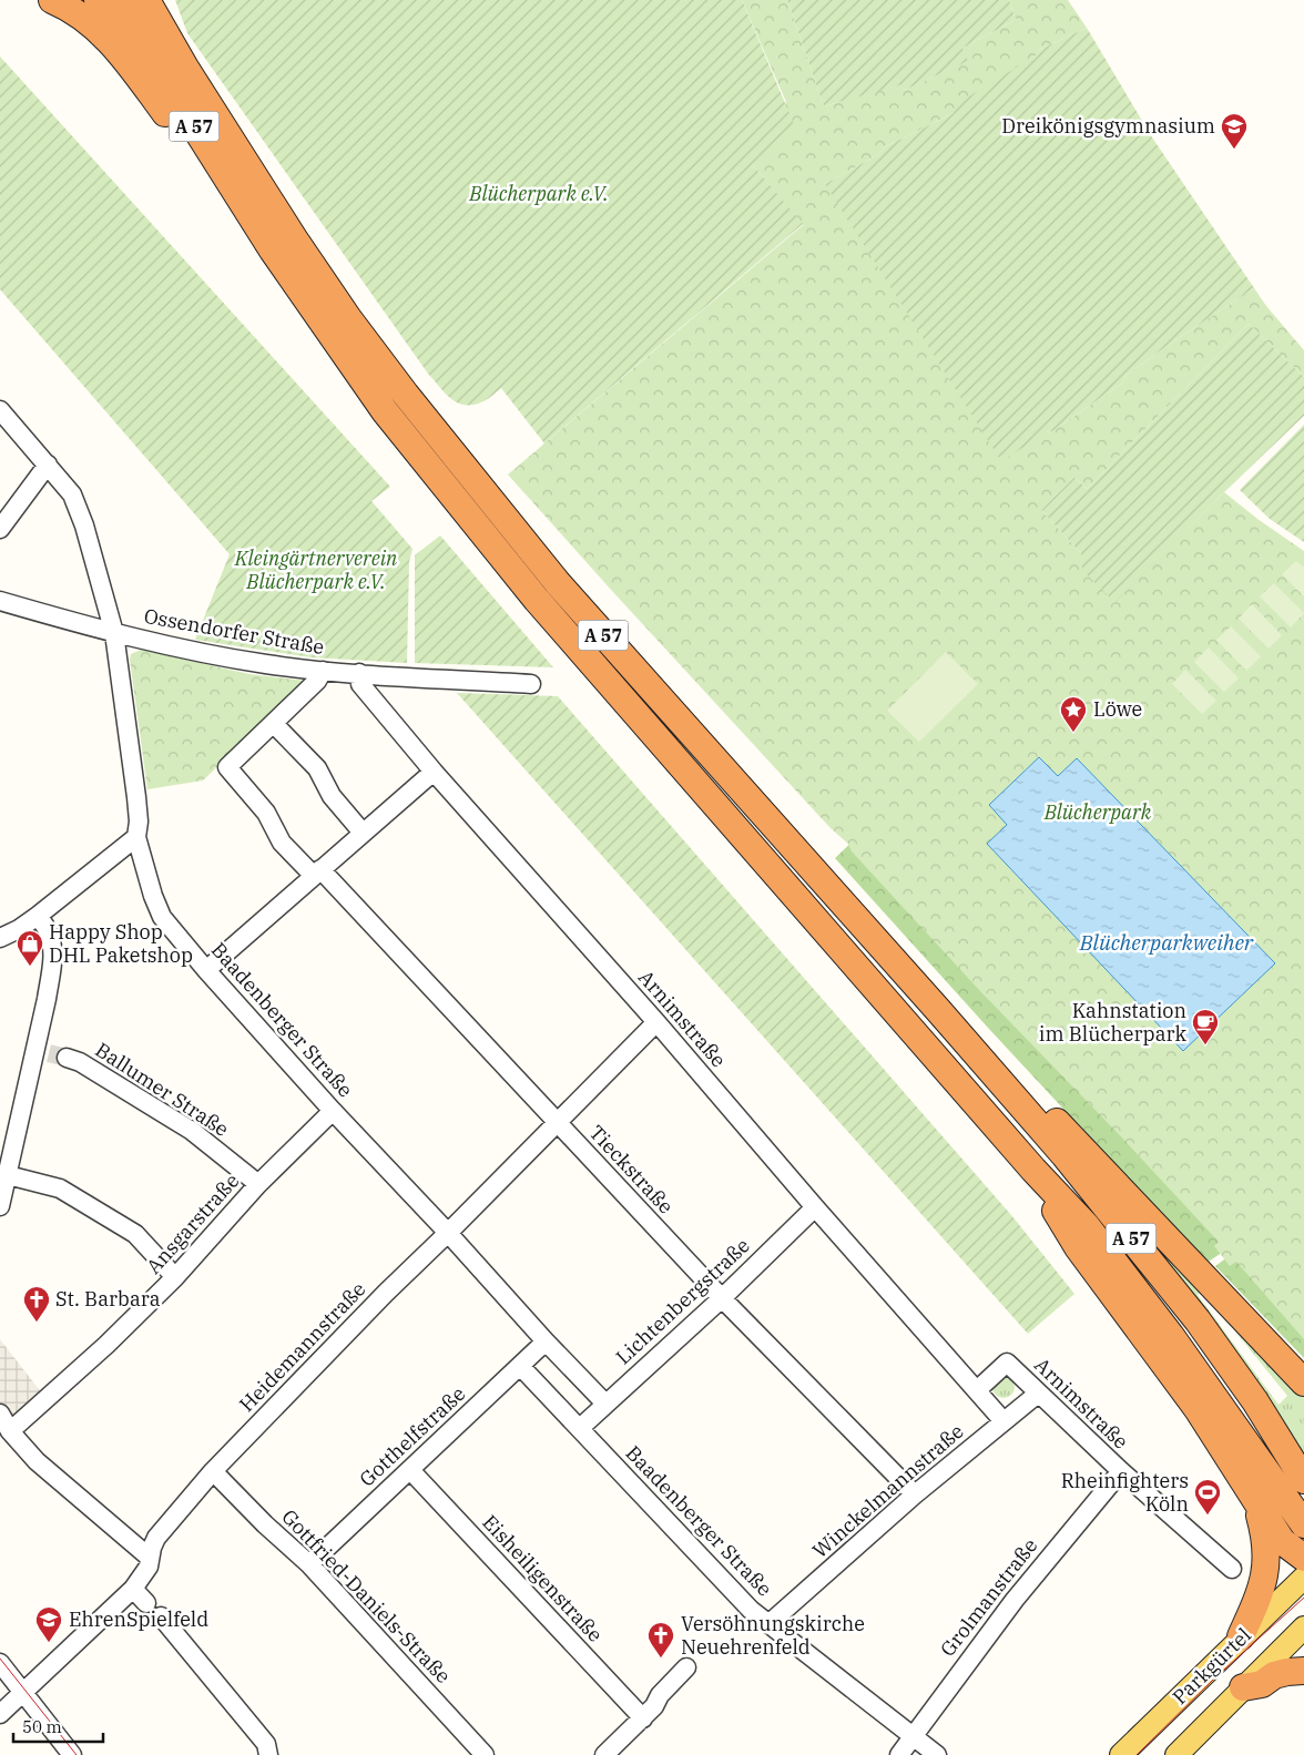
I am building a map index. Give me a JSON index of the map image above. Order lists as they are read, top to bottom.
{
  "streets": {
    "highway": ["A 57"],
    "main road": ["Parkgürtel"],
    "street": [
      "Ossendorfer Straße",
      "Arnimstraße",
      "Baadenberger Straße",
      "Ballumer Straße",
      "Tieckstraße",
      "Ansgarstraße",
      "Lichtenbergstraße",
      "Heidemannstraße",
      "Gotthelfstraße",
      "Winckelmannstraße",
      "Eisheiligenstraße",
      "Gottfried-Daniels-Straße",
      "Grolmanstraße"
    ]
  },
  "crossings": [
    ["Ossendorfer Straße", "Arnimstraße"],
    ["Ossendorfer Straße", "Baadenberger Straße"],
    ["Arnimstraße", "Lichtenbergstraße"],
    ["Arnimstraße", "Heidemannstraße"],
    ["Arnimstraße", "Winckelmannstraße"],
    ["Arnimstraße", "Grolmanstraße"],
    ["Baadenberger Straße", "Ansgarstraße"],
    ["Baadenberger Straße", "Lichtenbergstraße"],
    ["Baadenberger Straße", "Heidemannstraße"],
    ["Baadenberger Straße", "Gotthelfstraße"],
    ["Baadenberger Straße", "Winckelmannstraße"],
    ["Baadenberger Straße", "Grolmanstraße"],
    ["Ballumer Straße", "Ansgarstraße"],
    ["Tieckstraße", "Lichtenbergstraße"],
    ["Tieckstraße", "Heidemannstraße"],
    ["Tieckstraße", "Winckelmannstraße"],
    ["Heidemannstraße", "Gottfried-Daniels-Straße"],
    ["Gotthelfstraße", "Eisheiligenstraße"],
    ["Gotthelfstraße", "Gottfried-Daniels-Straße"]
  ],
  "water": ["Blücherparkweiher"],
  "parks": ["Blücherpark e.V.", "Kleingärtnerverein Blücherpark e.V.", "Blücherpark"],
  "places": {
    "school or university": ["Dreikönigsgymnasium", "EhrenSpielfeld"],
    "place": ["Löwe"],
    "shop": ["Happy Shop DHL Paketshop"],
    "cafe": ["Kahnstation im Blücherpark"],
    "church": ["St. Barbara", "Versöhnungskirche Neuehrenfeld"],
    "sports": ["Rheinfighters Köln"]
  },
  "scale_bar": "50 m"
}
